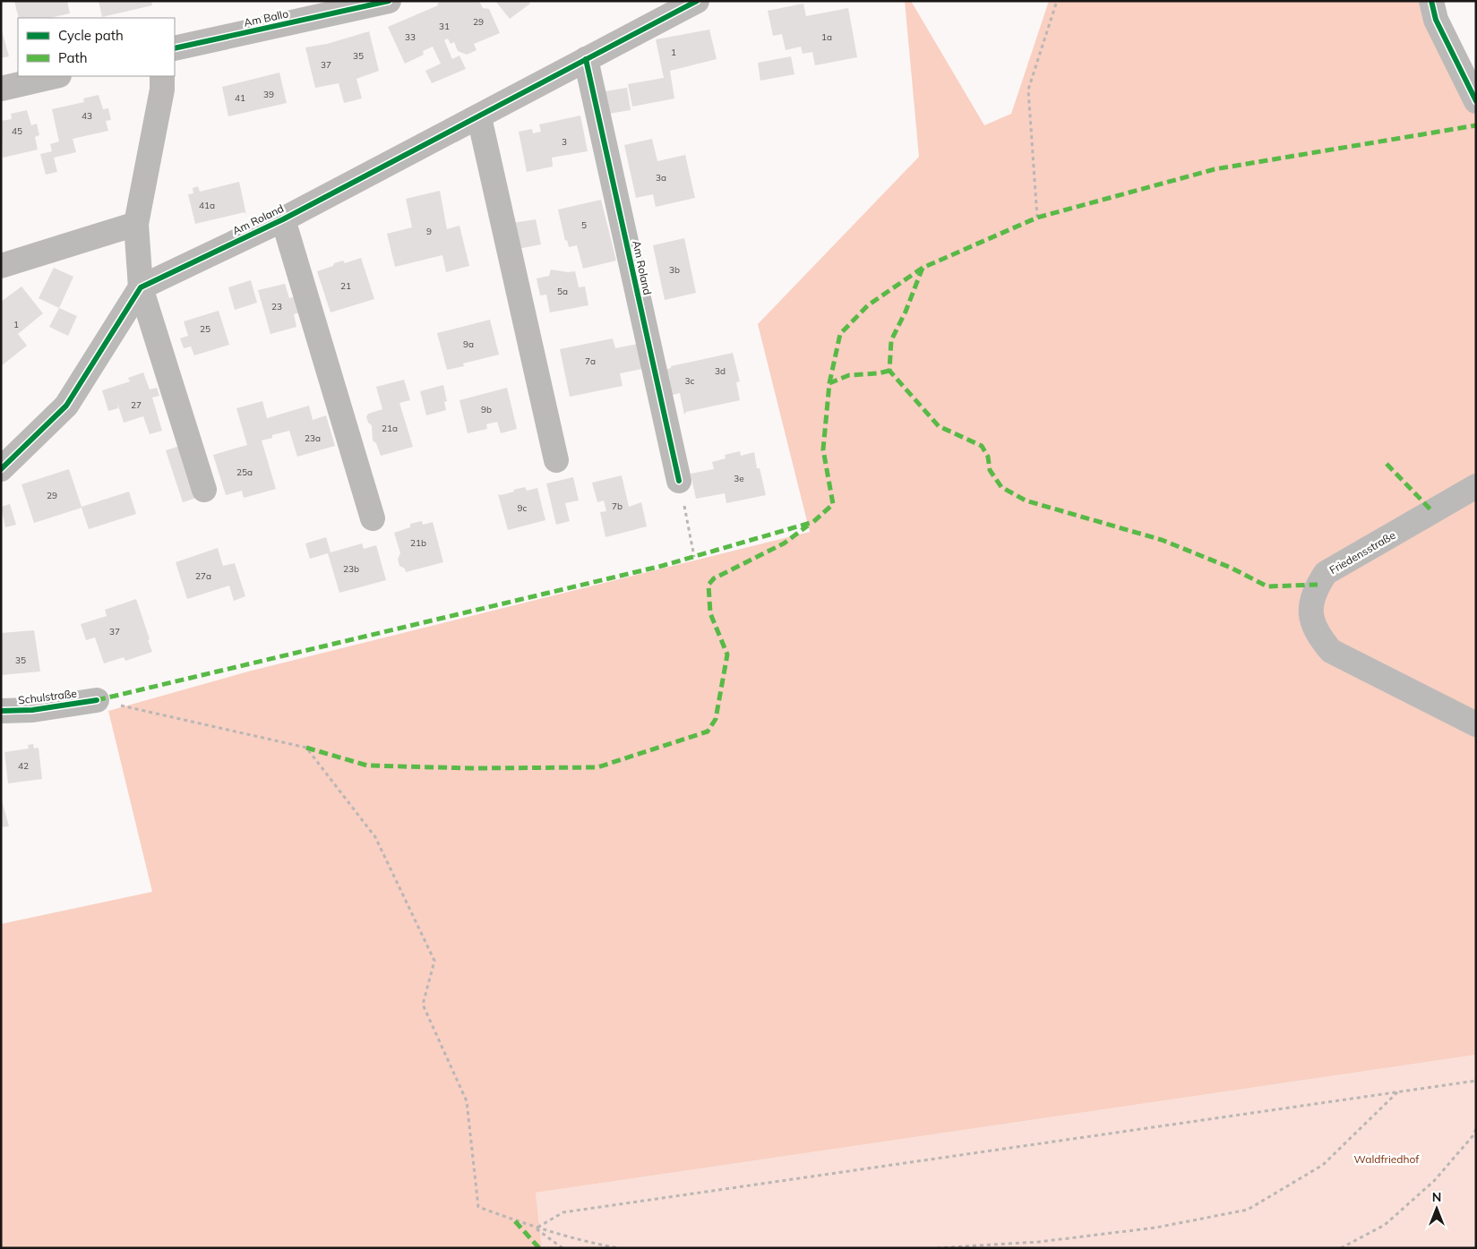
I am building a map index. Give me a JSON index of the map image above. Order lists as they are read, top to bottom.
{
  "streets": {
    "street": [
      "Am Ballo",
      "Am Roland",
      "Friedensstraße",
      "Schulstraße"
    ]
  },
  "parks": ["Waldfriedhof"],
  "house_numbers": [
    "29",
    "31",
    "33",
    "1a",
    "1",
    "35",
    "37",
    "39",
    "41",
    "43",
    "45",
    "3",
    "3a",
    "41a",
    "5",
    "9",
    "3b",
    "21",
    "5a",
    "23",
    "1",
    "25",
    "9a",
    "7a",
    "3d",
    "3c",
    "27",
    "9b",
    "21a",
    "23a",
    "25a",
    "3e",
    "29",
    "7b",
    "9c",
    "21b",
    "23b",
    "27a",
    "37",
    "35",
    "42"
  ],
  "legend": ["Cycle path", "Path"],
  "north": "top"
}
